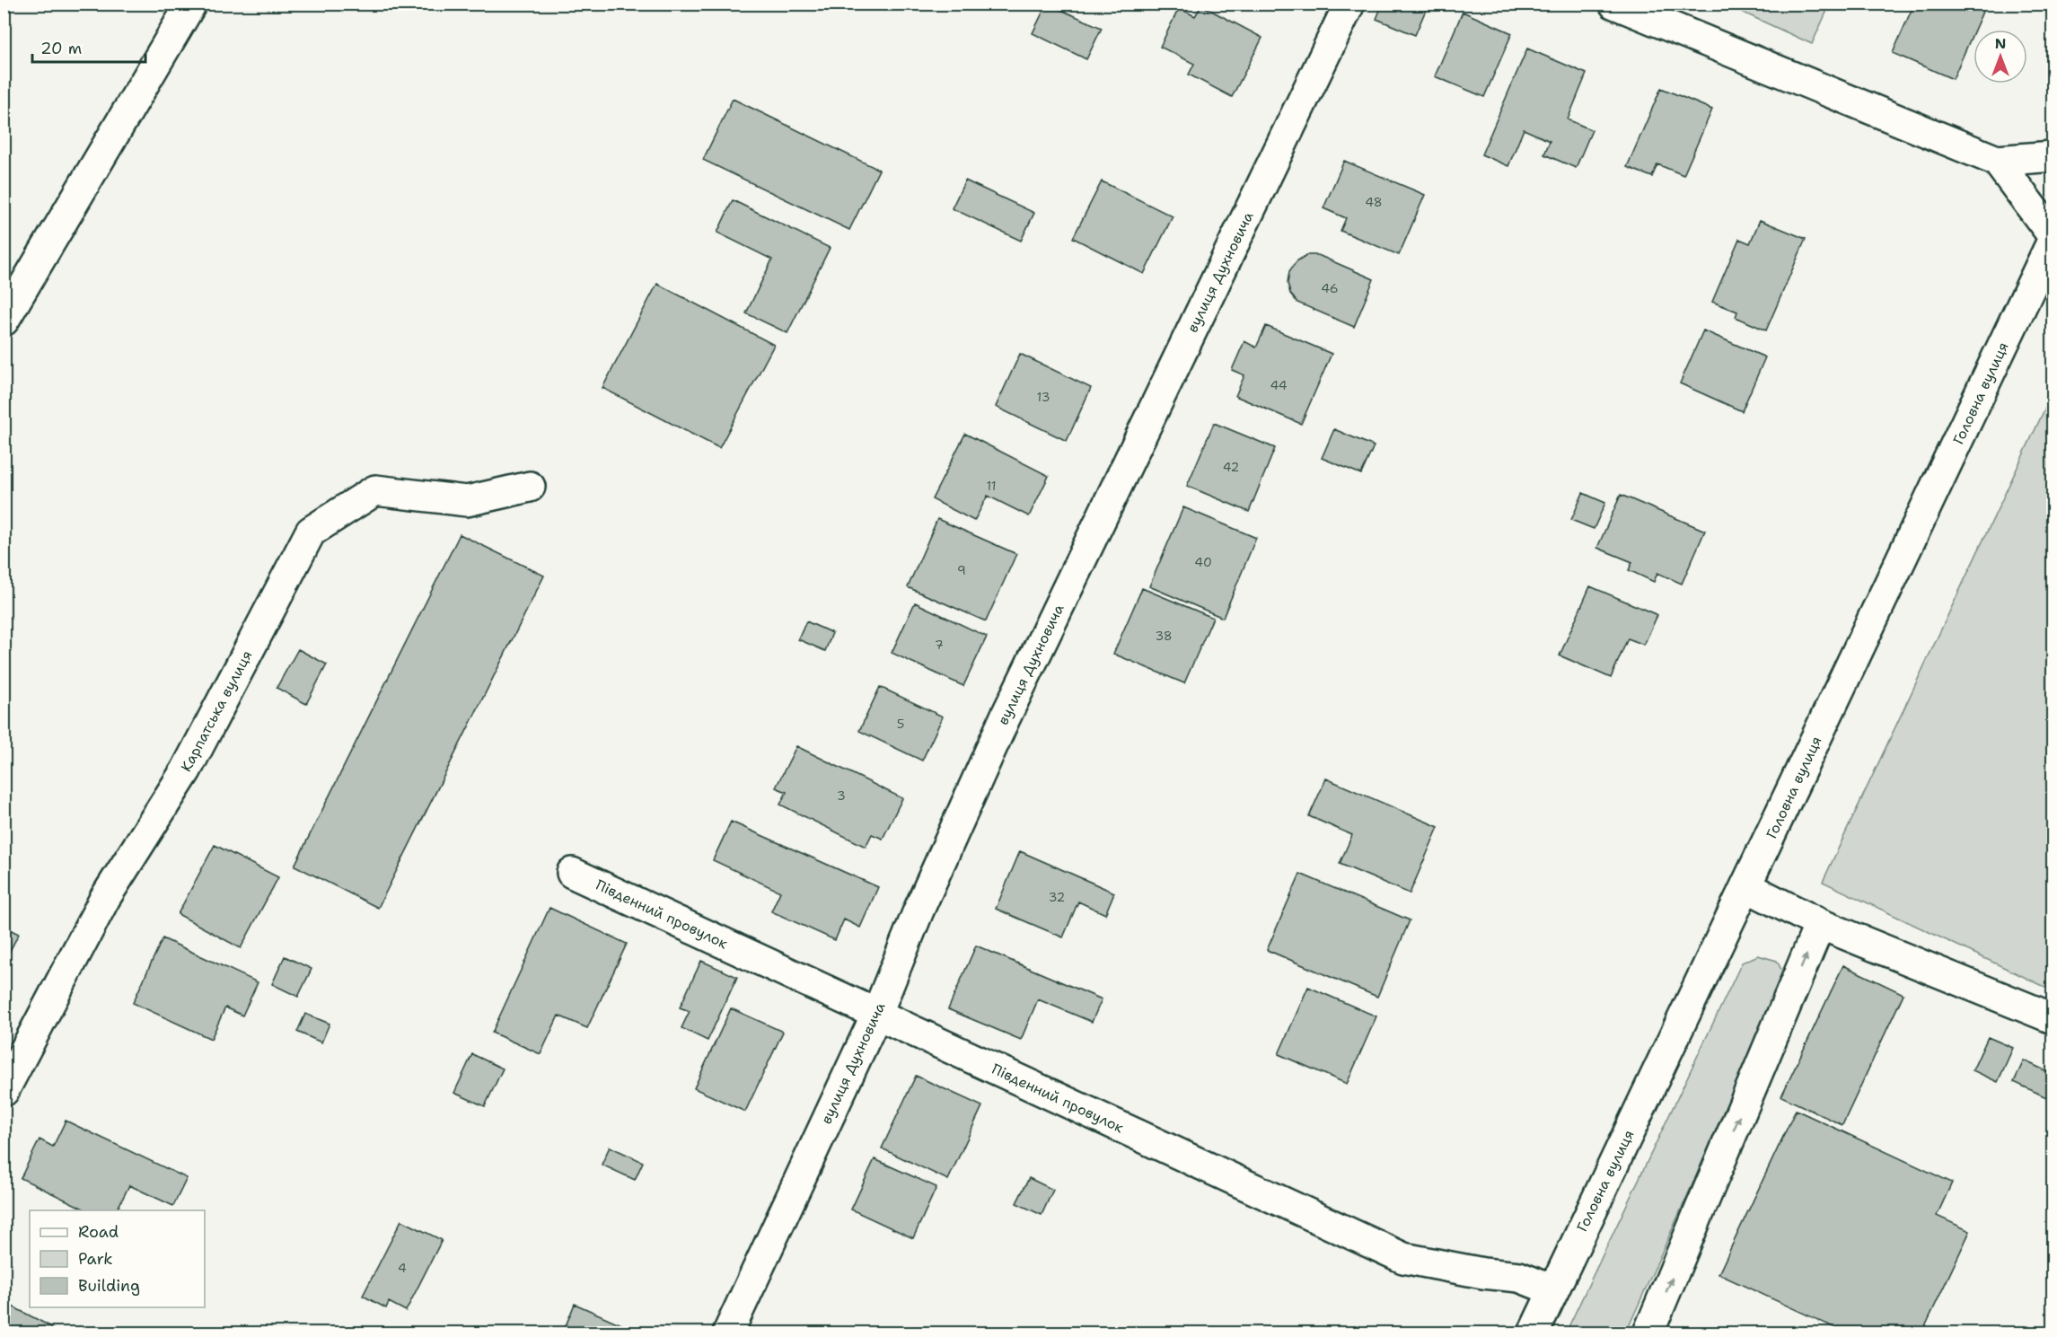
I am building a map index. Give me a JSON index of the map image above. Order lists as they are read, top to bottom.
{
  "streets": {
    "street": [
      "вулиця Духновича",
      "Головна вулиця",
      "Карпатська вулиця",
      "Південний провулок"
    ]
  },
  "crossings": [
    ["вулиця Духновича", "Південний провулок"],
    ["Головна вулиця", "Південний провулок"]
  ],
  "house_numbers": [
    "48",
    "46",
    "44",
    "13",
    "42",
    "11",
    "40",
    "9",
    "38",
    "7",
    "5",
    "3",
    "32",
    "4"
  ],
  "legend": ["Road", "Park", "Building"],
  "scale_bar": "20 m",
  "north": "top"
}
